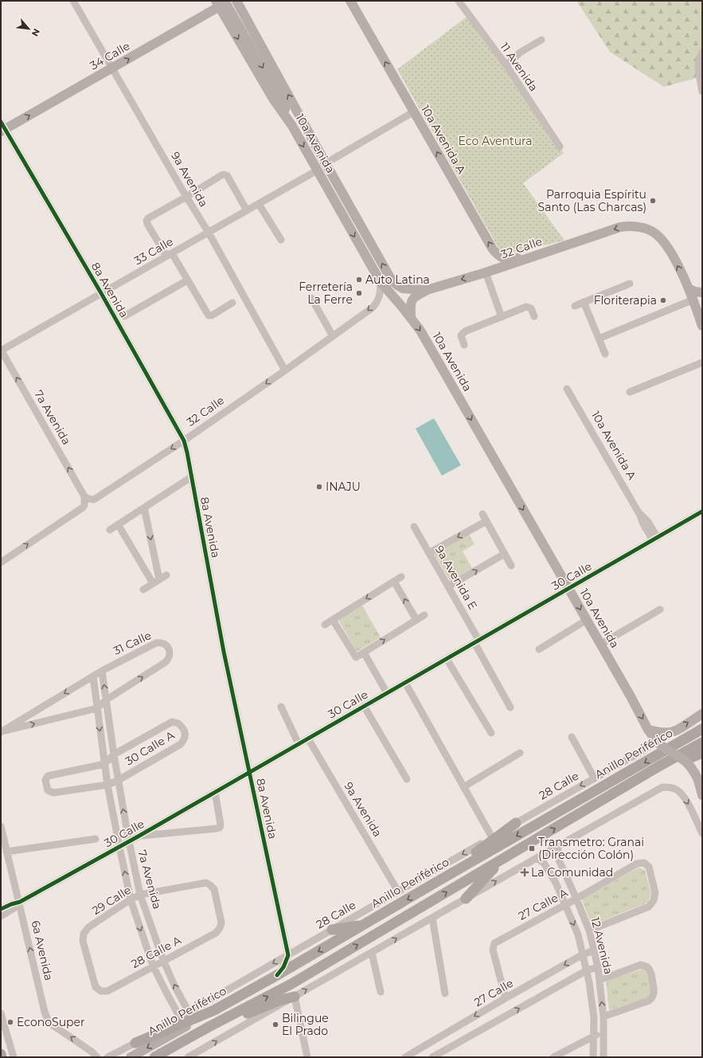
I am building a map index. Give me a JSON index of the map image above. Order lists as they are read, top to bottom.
{
  "streets": {
    "highway": ["Anillo Periférico"],
    "main road": [
      "34 Calle",
      "10a Avenida A",
      "10a Avenida",
      "32 Calle"
    ],
    "street": [
      "11 Avenida",
      "9a Avenida",
      "33 Calle",
      "8a Avenida",
      "7a Avenida",
      "30 Calle",
      "9a Avenida E",
      "31 Calle",
      "30 Calle A",
      "28 Calle",
      "29 Calle",
      "27 Calle A",
      "12 Avenida",
      "6a Avenida",
      "28 Calle A",
      "27 Calle"
    ]
  },
  "crossings": [
    ["34 Calle", "10a Avenida"],
    ["34 Calle", "9a Avenida"],
    ["34 Calle", "8a Avenida"],
    ["10a Avenida A", "32 Calle"],
    ["10a Avenida A", "30 Calle"],
    ["10a Avenida", "32 Calle"],
    ["10a Avenida", "33 Calle"],
    ["10a Avenida", "30 Calle"],
    ["10a Avenida", "28 Calle"],
    ["9a Avenida", "32 Calle"],
    ["9a Avenida", "33 Calle"],
    ["9a Avenida", "30 Calle"],
    ["9a Avenida", "28 Calle"],
    ["32 Calle", "8a Avenida"],
    ["32 Calle", "7a Avenida"],
    ["33 Calle", "8a Avenida"],
    ["33 Calle", "7a Avenida"],
    ["8a Avenida", "30 Calle"],
    ["8a Avenida", "28 Calle"],
    ["7a Avenida", "30 Calle"],
    ["7a Avenida", "31 Calle"],
    ["7a Avenida", "30 Calle A"],
    ["7a Avenida", "28 Calle"],
    ["7a Avenida", "29 Calle"],
    ["7a Avenida", "28 Calle A"],
    ["30 Calle", "9a Avenida E"],
    ["30 Calle", "6a Avenida"],
    ["29 Calle", "28 Calle A"],
    ["27 Calle A", "12 Avenida"],
    ["27 Calle A", "27 Calle"],
    ["12 Avenida", "27 Calle"]
  ],
  "one_way": [
    "34 Calle",
    "10a Avenida A",
    "32 Calle",
    "6a Avenida"
  ],
  "parks": ["Eco Aventura"],
  "places": {
    "other": [
      "Parroquia Espíritu Santo (Las Charcas)",
      "Auto Latina",
      "Ferretería La Ferre",
      "Floriterapia",
      "INAJU",
      "EconoSuper",
      "Bilingue El Prado"
    ],
    "transit": ["Transmetro: Granai (Dirección Colón)"],
    "health": ["La Comunidad"]
  },
  "north": "bottom right"
}
